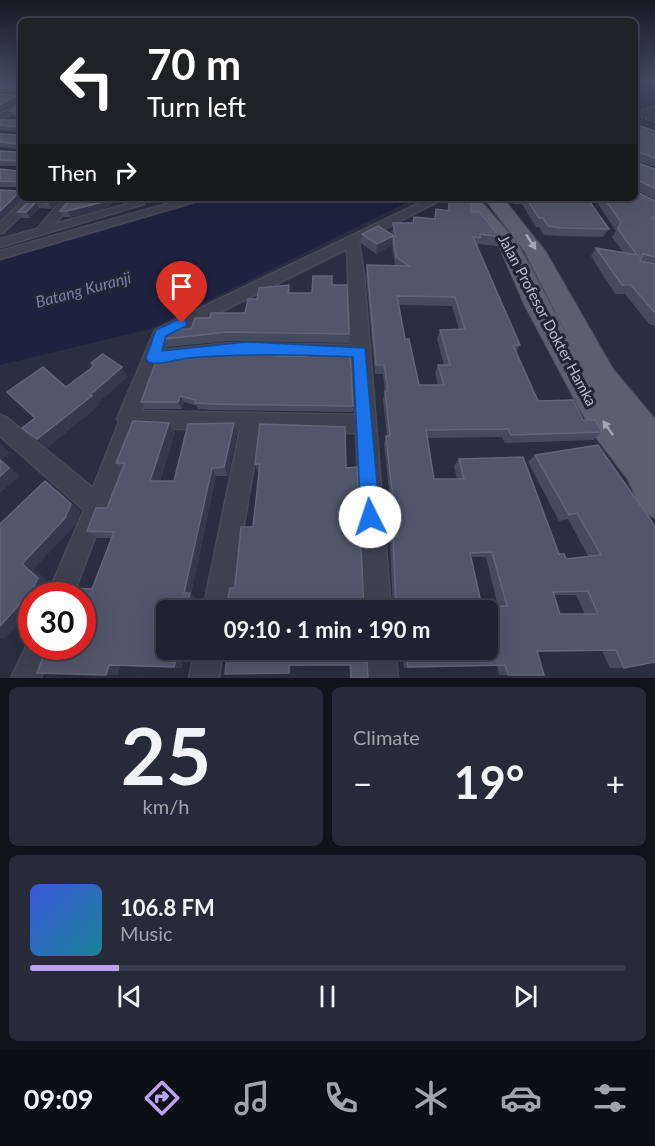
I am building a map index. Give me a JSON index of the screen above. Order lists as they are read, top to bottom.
{
  "streets": {
    "main road": ["Jalan Profesor Dokter Hamka"]
  },
  "water": ["Batang Kuranji"],
  "page": {
    "turn": ["70 m", "Turn left"],
    "then": "Then",
    "limit": "30",
    "trip": "09:10 · 1 min · 190 m",
    "tile": [
      ["25", "km/h"],
      "Climate"
    ],
    "heat": ["−", "19°", "+"],
    "song": ["106.8 FM", "Music"],
    "tabs": "09:09"
  }
}
